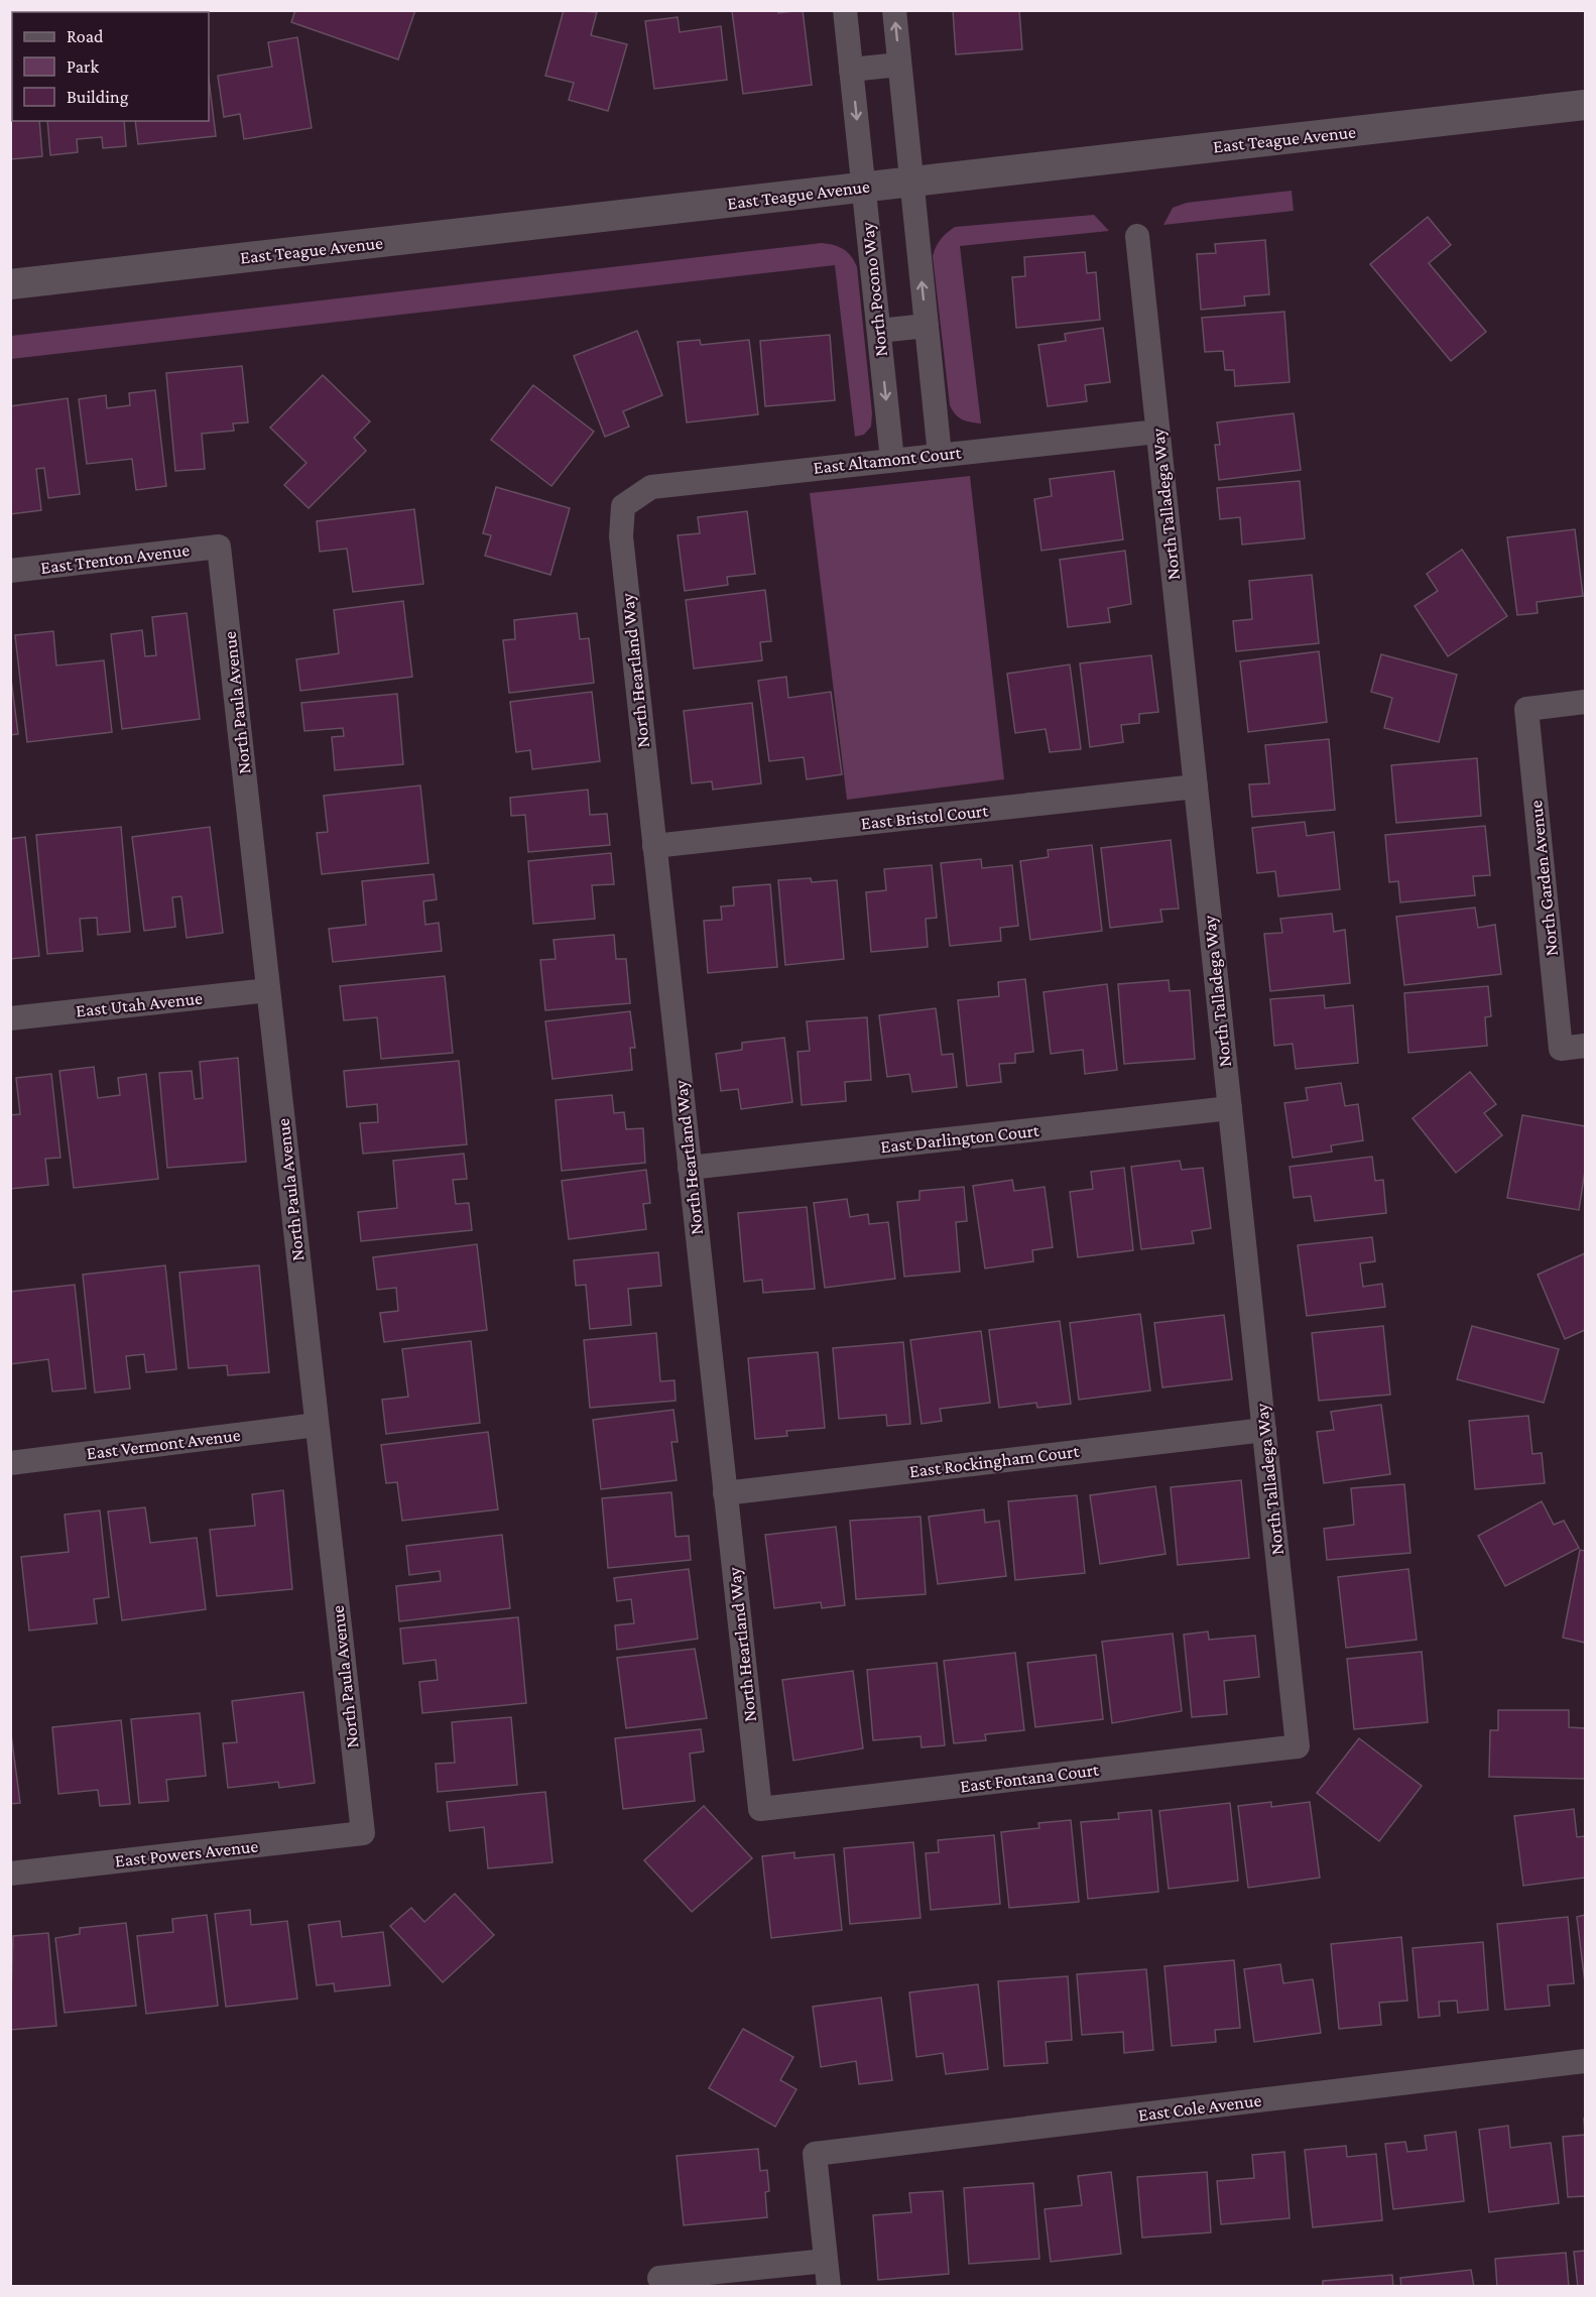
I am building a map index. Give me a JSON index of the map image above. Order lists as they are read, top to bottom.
{
  "streets": {
    "street": [
      "East Teague Avenue",
      "North Pocono Way",
      "East Altamont Court",
      "North Talladega Way",
      "East Trenton Avenue",
      "North Heartland Way",
      "North Paula Avenue",
      "East Bristol Court",
      "North Garden Avenue",
      "East Utah Avenue",
      "East Darlington Court",
      "East Vermont Avenue",
      "East Rockingham Court",
      "East Fontana Court",
      "East Powers Avenue",
      "East Cole Avenue"
    ]
  },
  "crossings": [
    ["East Teague Avenue", "North Pocono Way"],
    ["North Pocono Way", "East Altamont Court"],
    ["East Altamont Court", "North Talladega Way"],
    ["East Altamont Court", "North Heartland Way"],
    ["North Talladega Way", "East Bristol Court"],
    ["North Talladega Way", "East Darlington Court"],
    ["North Talladega Way", "East Rockingham Court"],
    ["North Talladega Way", "East Fontana Court"],
    ["East Trenton Avenue", "North Paula Avenue"],
    ["North Heartland Way", "East Bristol Court"],
    ["North Heartland Way", "East Darlington Court"],
    ["North Heartland Way", "East Rockingham Court"],
    ["North Heartland Way", "East Fontana Court"],
    ["North Paula Avenue", "East Utah Avenue"],
    ["North Paula Avenue", "East Vermont Avenue"],
    ["North Paula Avenue", "East Powers Avenue"]
  ],
  "legend": ["Road", "Park", "Building"]
}
